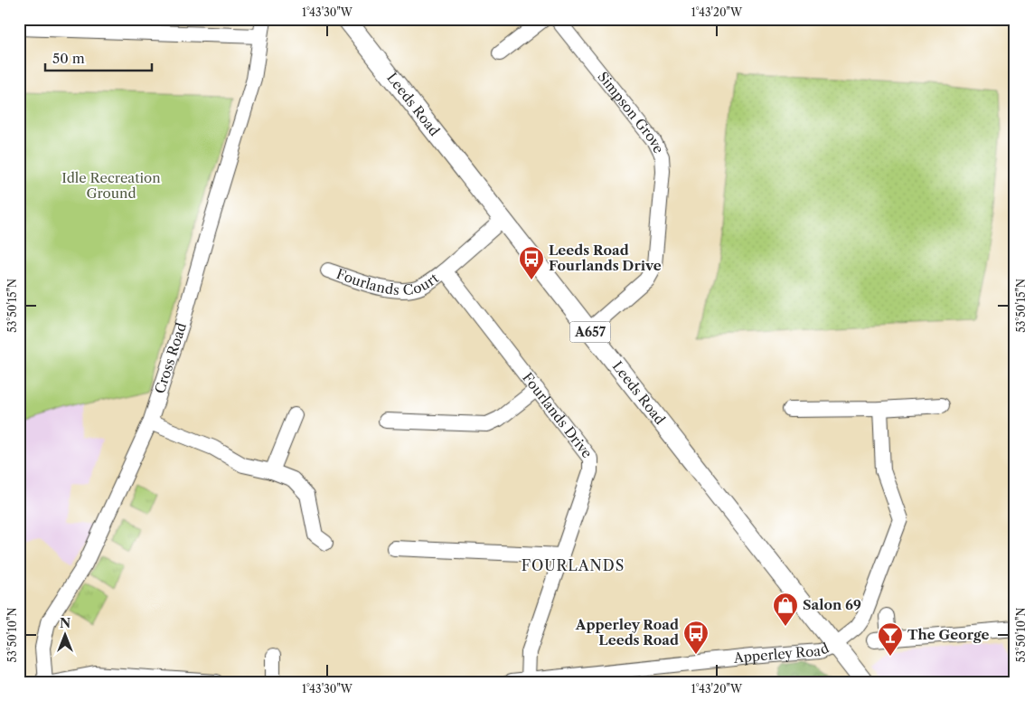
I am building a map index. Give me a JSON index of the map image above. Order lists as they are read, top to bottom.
{
  "streets": {
    "main road": ["Leeds Road", "A657"],
    "street": [
      "Simpson Grove",
      "Fourlands Court",
      "Cross Road",
      "Fourlands Drive",
      "Apperley Road"
    ]
  },
  "crossings": [
    ["Leeds Road", "Simpson Grove"],
    ["Leeds Road", "Apperley Road"],
    ["Fourlands Court", "Fourlands Drive"],
    ["Fourlands Drive", "Apperley Road"]
  ],
  "districts": ["FOURLANDS"],
  "parks": ["Idle Recreation Ground"],
  "places": {
    "bus stop": ["Leeds Road Fourlands Drive", "Apperley Road Leeds Road"],
    "shop": ["Salon 69"],
    "bar": ["The George"]
  },
  "scale_bar": "50 m",
  "north": "top",
  "coordinates": [
    "1°43'30\"W",
    "1°43'20\"W",
    "53°50'15\"N",
    "53°50'10\"N"
  ]
}
